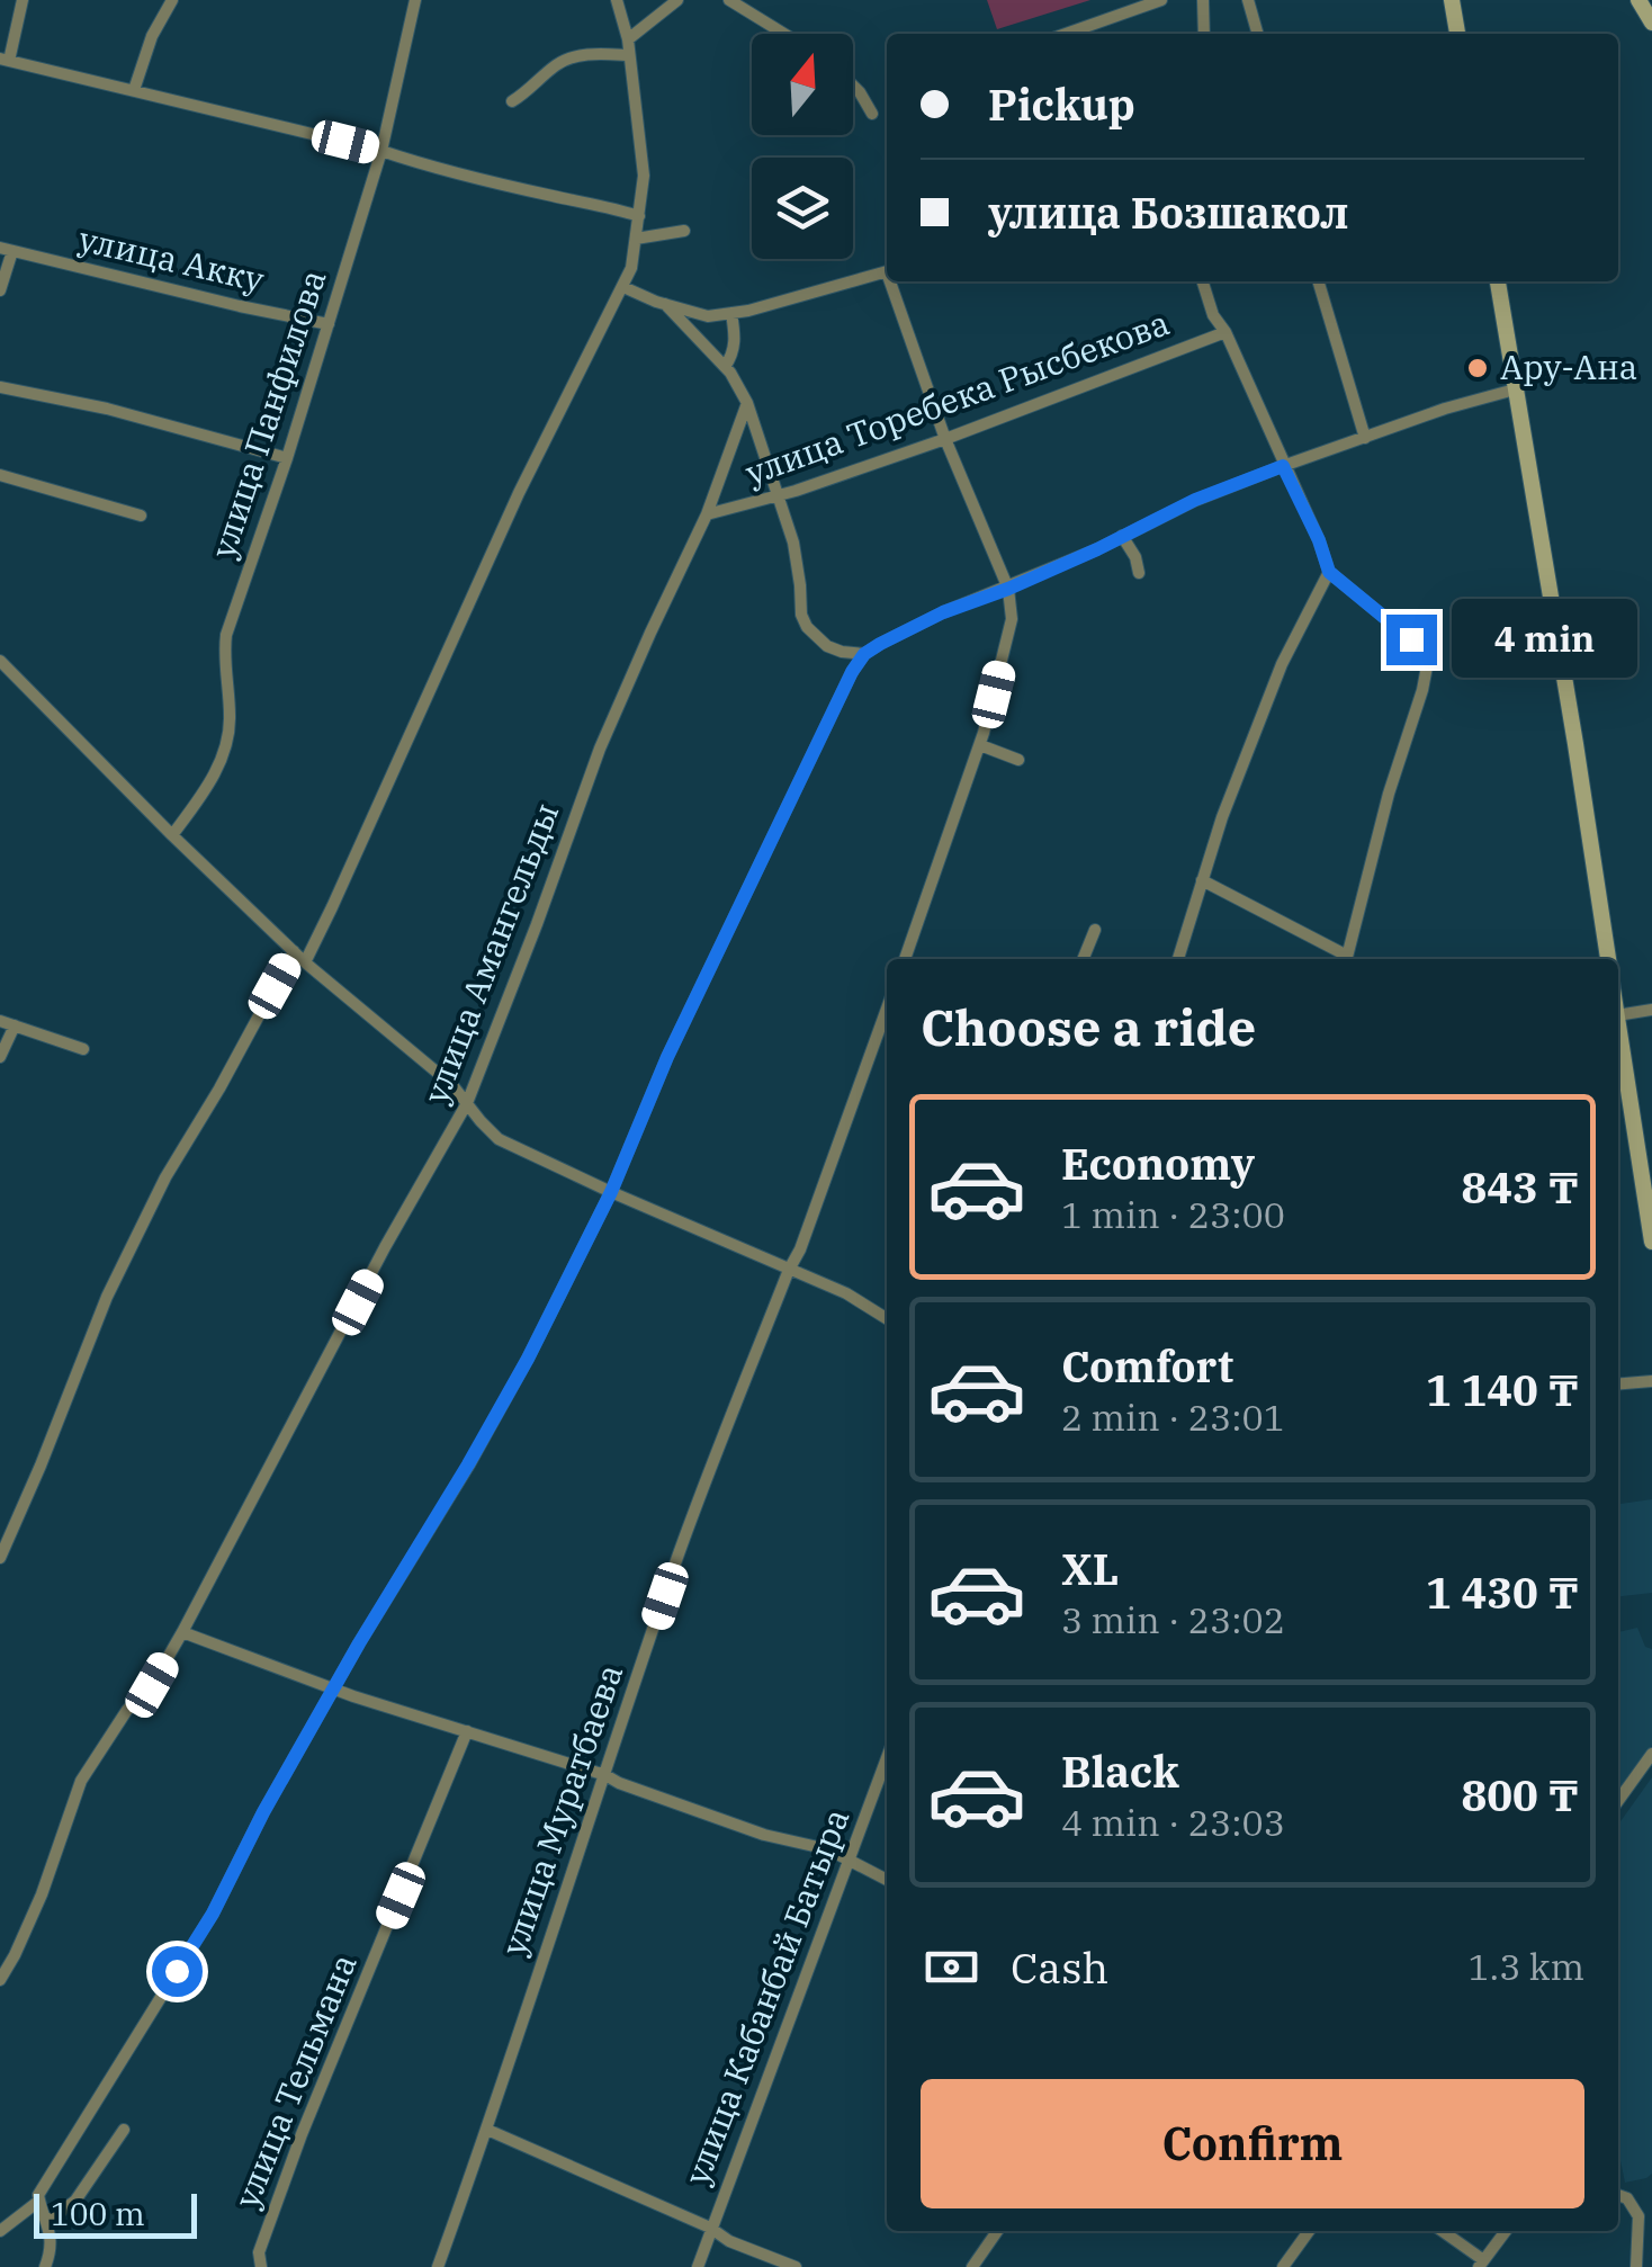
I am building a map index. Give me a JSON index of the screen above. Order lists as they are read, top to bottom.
{
  "streets": {
    "street": [
      "улица Акку",
      "улица Торебека Рысбекова",
      "улица Панфилова",
      "улица Амангельды",
      "улица Муратбаева",
      "улица Кабанбай Батыра",
      "улица Тельмана"
    ]
  },
  "crossings": [
    ["улица Акку", "улица Панфилова"],
    ["улица Торебека Рысбекова", "улица Амангельды"]
  ],
  "places": ["Ару-Ана"],
  "scale_bar": "100 m",
  "north": "top",
  "page": {
    "banner": ["Pickup", "улица Бозшакол"],
    "bubble": "4 min",
    "heading": "Choose a ride",
    "list": [
      {
        "name": "Economy",
        "note": "1 min · 23:00",
        "value": "843 ₸"
      },
      {
        "name": "Comfort",
        "note": "2 min · 23:01",
        "value": "1 140 ₸"
      },
      {
        "name": "XL",
        "note": "3 min · 23:02",
        "value": "1 430 ₸"
      },
      {
        "name": "Black",
        "note": "4 min · 23:03",
        "value": "800 ₸"
      }
    ],
    "pay": ["Cash", "1.3 km"],
    "buttons": "Confirm",
    "scale": "100 m"
  }
}
